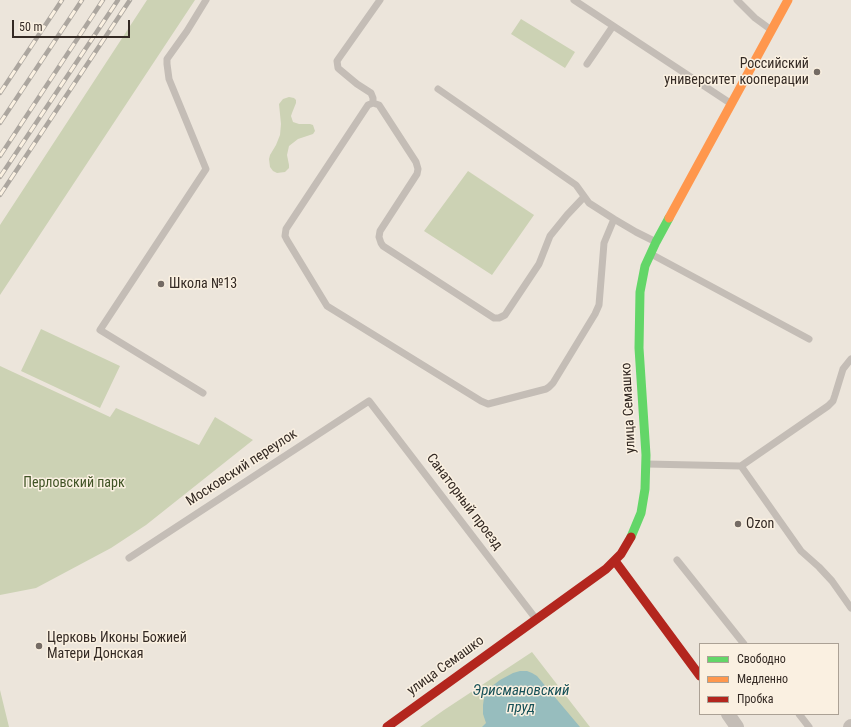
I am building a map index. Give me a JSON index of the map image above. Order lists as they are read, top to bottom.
{
  "streets": {
    "main road": ["улица Семашко"],
    "lane": ["Московский переулок", "Санаторный проезд"]
  },
  "crossings": [
    ["улица Семашко", "Санаторный проезд"],
    ["Московский переулок", "Санаторный проезд"]
  ],
  "water": ["Эрисмановский пруд"],
  "parks": ["Перловский парк"],
  "places": [
    "Российский университет кооперации",
    "Школа №13",
    "Ozon",
    "Церковь Иконы Божией Матери Донская"
  ],
  "legend": ["Свободно", "Медленно", "Пробка"],
  "scale_bar": "50 m"
}
